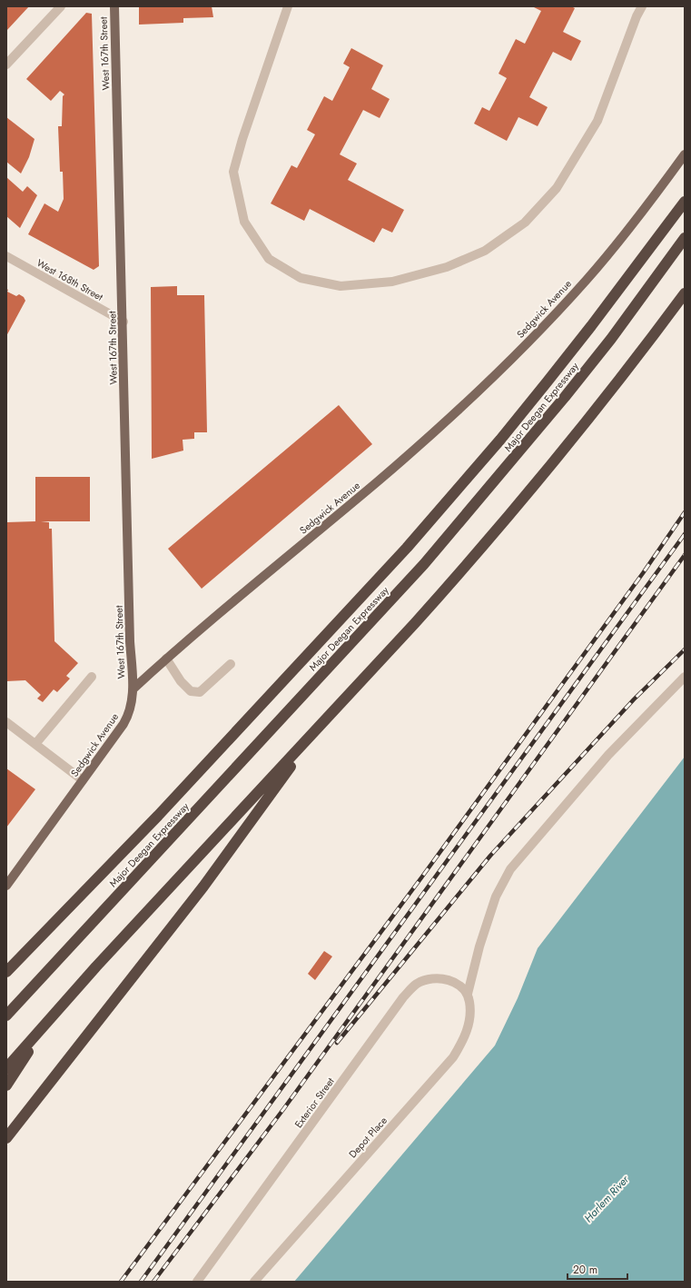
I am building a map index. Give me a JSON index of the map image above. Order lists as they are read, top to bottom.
{
  "streets": {
    "highway": ["Major Deegan Expressway"],
    "main road": ["West 167th Street", "Sedgwick Avenue"],
    "street": ["West 168th Street", "Exterior Street", "Depot Place"]
  },
  "crossings": [
    ["West 167th Street", "West 168th Street"],
    ["West 167th Street", "Sedgwick Avenue"],
    ["Exterior Street", "Depot Place"]
  ],
  "water": ["Harlem River"],
  "scale_bar": "20 m"
}
